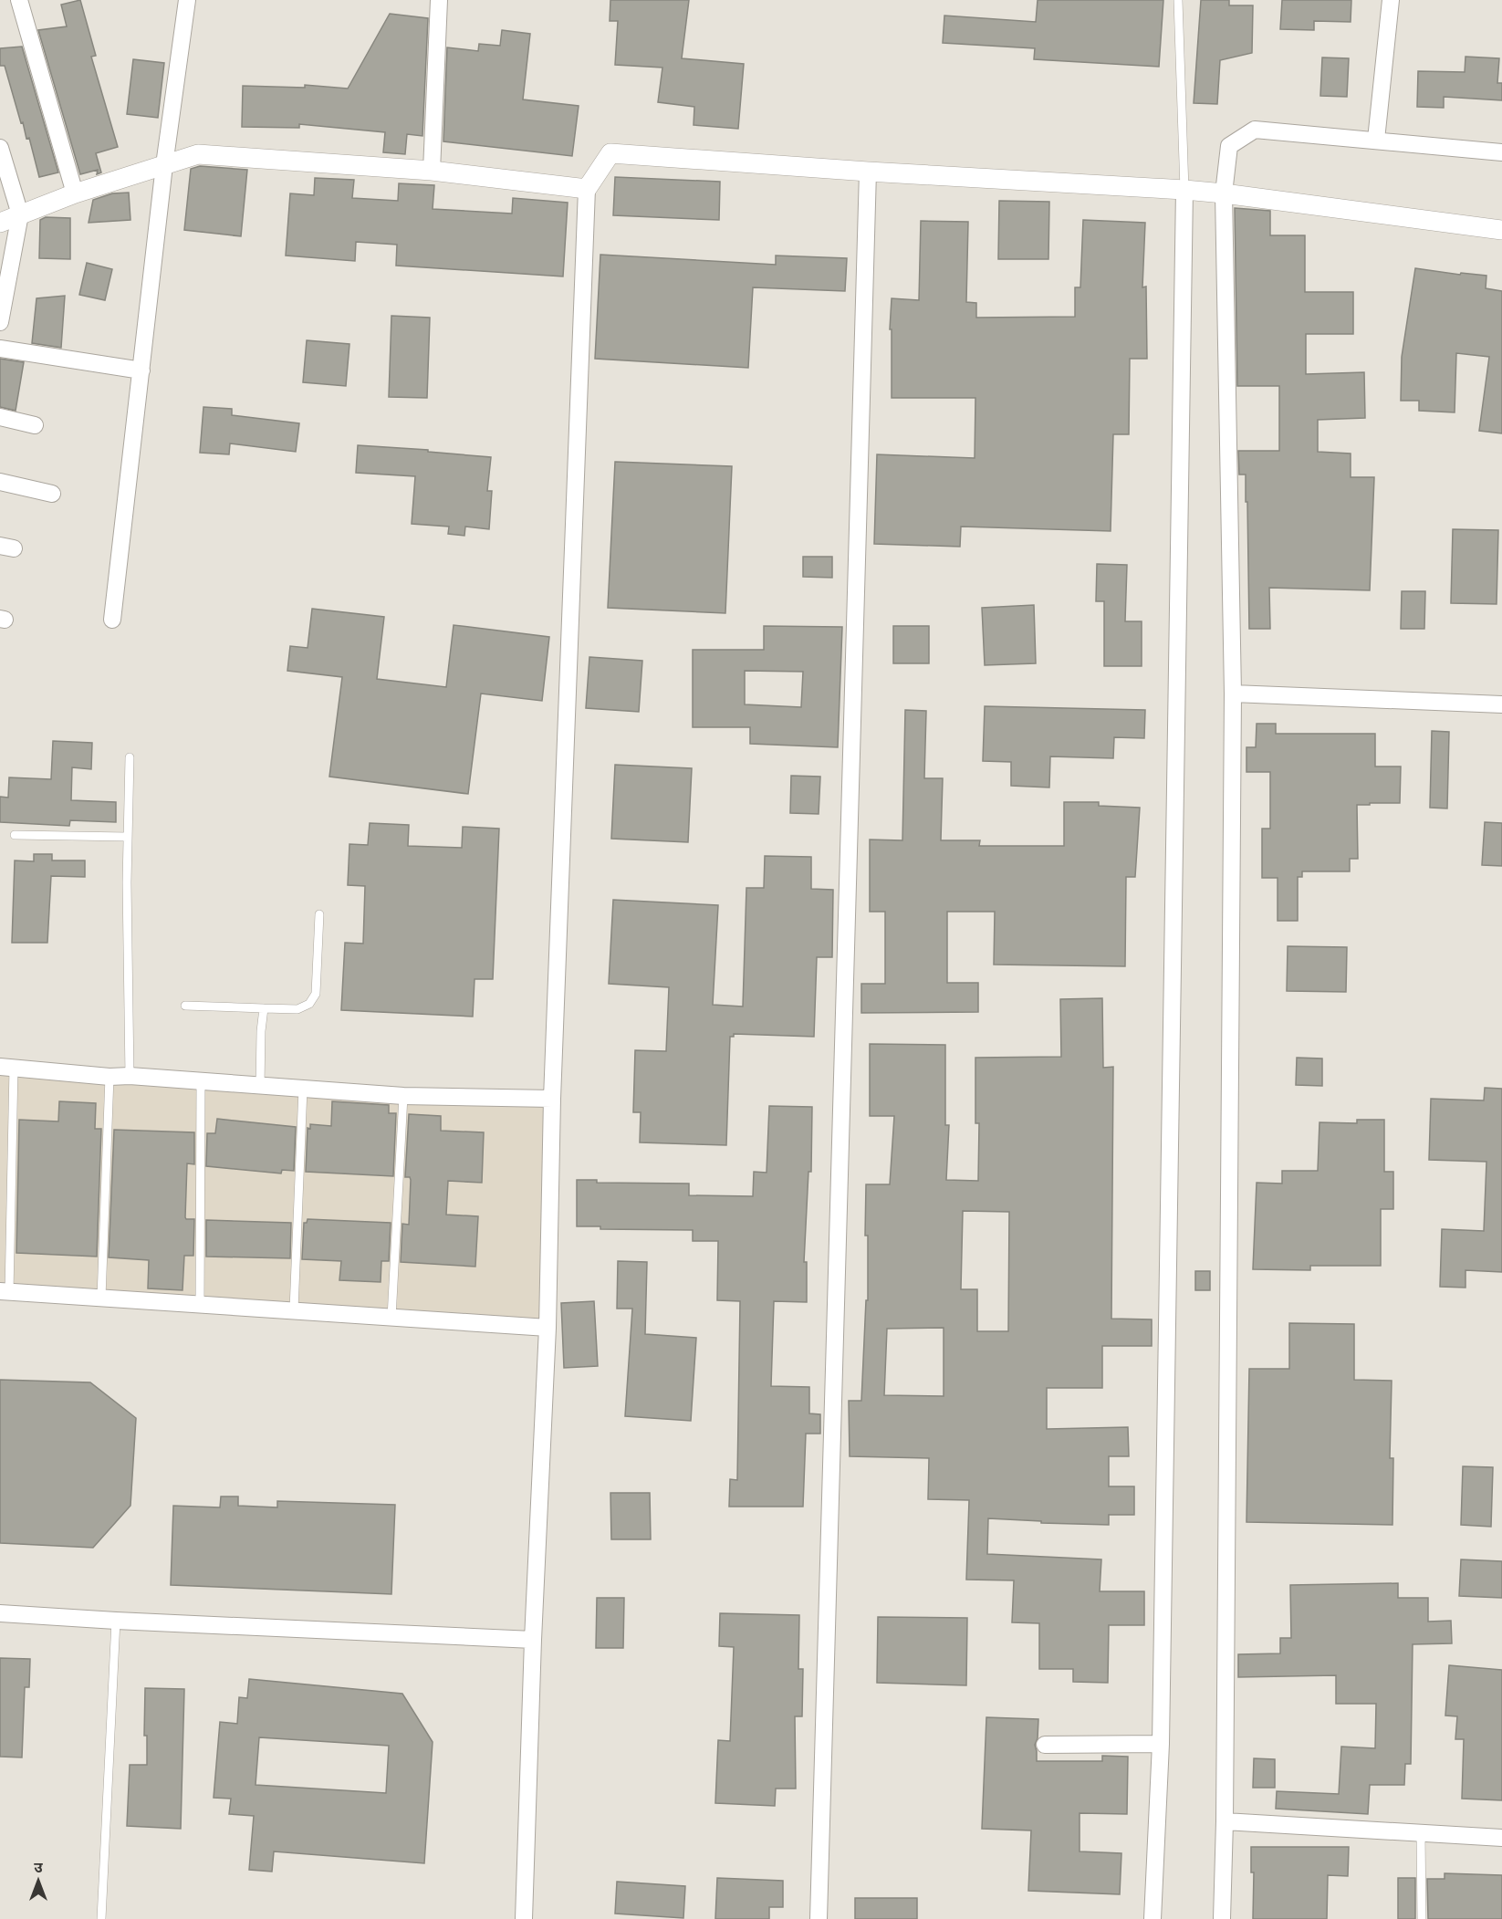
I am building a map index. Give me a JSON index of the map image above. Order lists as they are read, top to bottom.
{
  "north": "top"
}
